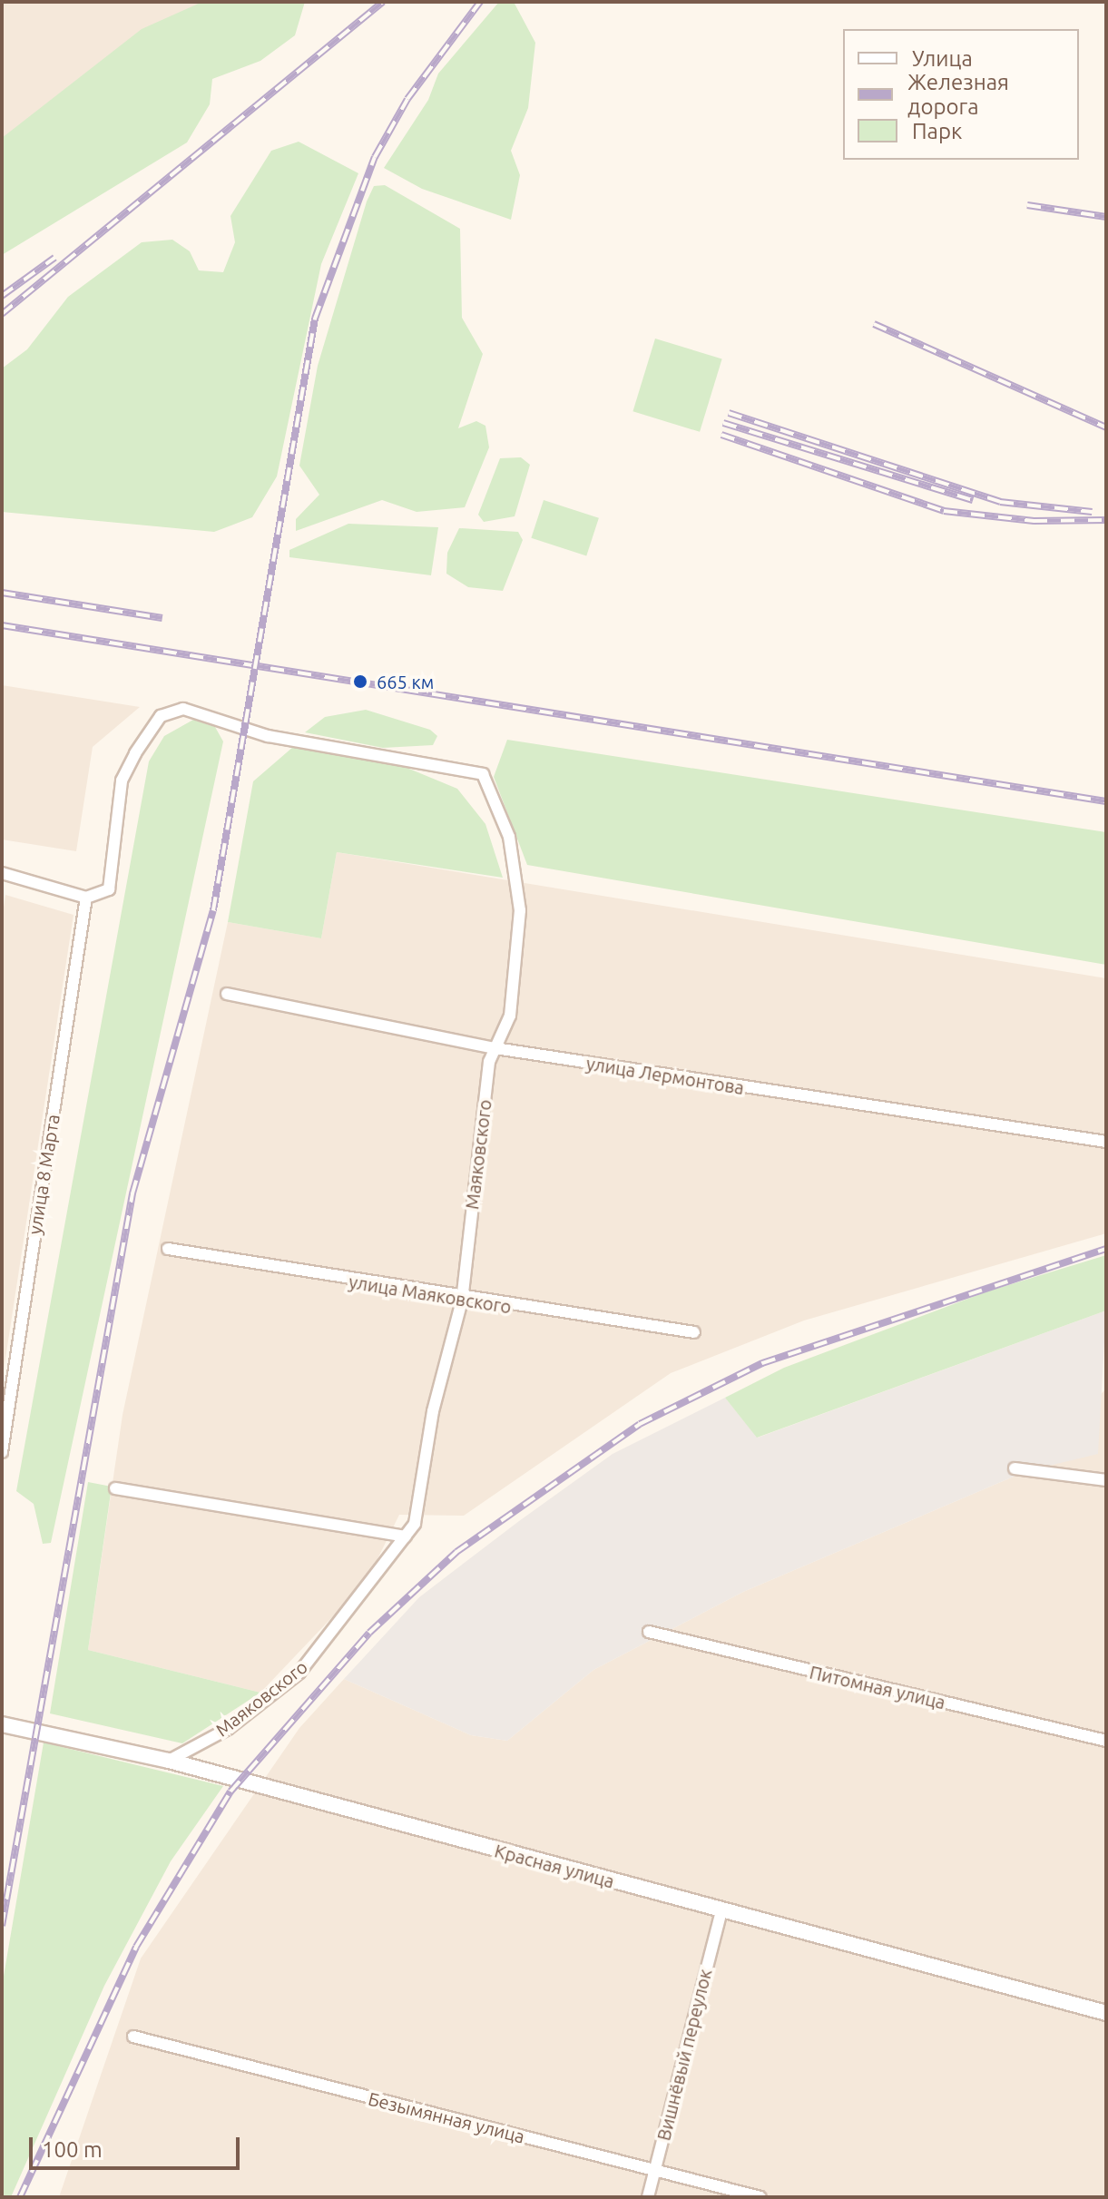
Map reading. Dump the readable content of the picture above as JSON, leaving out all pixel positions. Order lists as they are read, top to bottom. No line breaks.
{"streets":{"street":["улица Лермонтова","Маяковского","улица 8 Марта","улица Маяковского","Питомная улица","Красная улица","Вишнёвый переулок","Безымянная улица"]},"crossings":[["улица Лермонтова","Маяковского"],["Маяковского","улица 8 Марта"],["Маяковского","улица Маяковского"],["Маяковского","Красная улица"],["Красная улица","Вишнёвый переулок"],["Вишнёвый переулок","Безымянная улица"]],"places":["665 км"],"legend":["Улица","Железная дорога","Парк"],"scale_bar":"100 m"}
